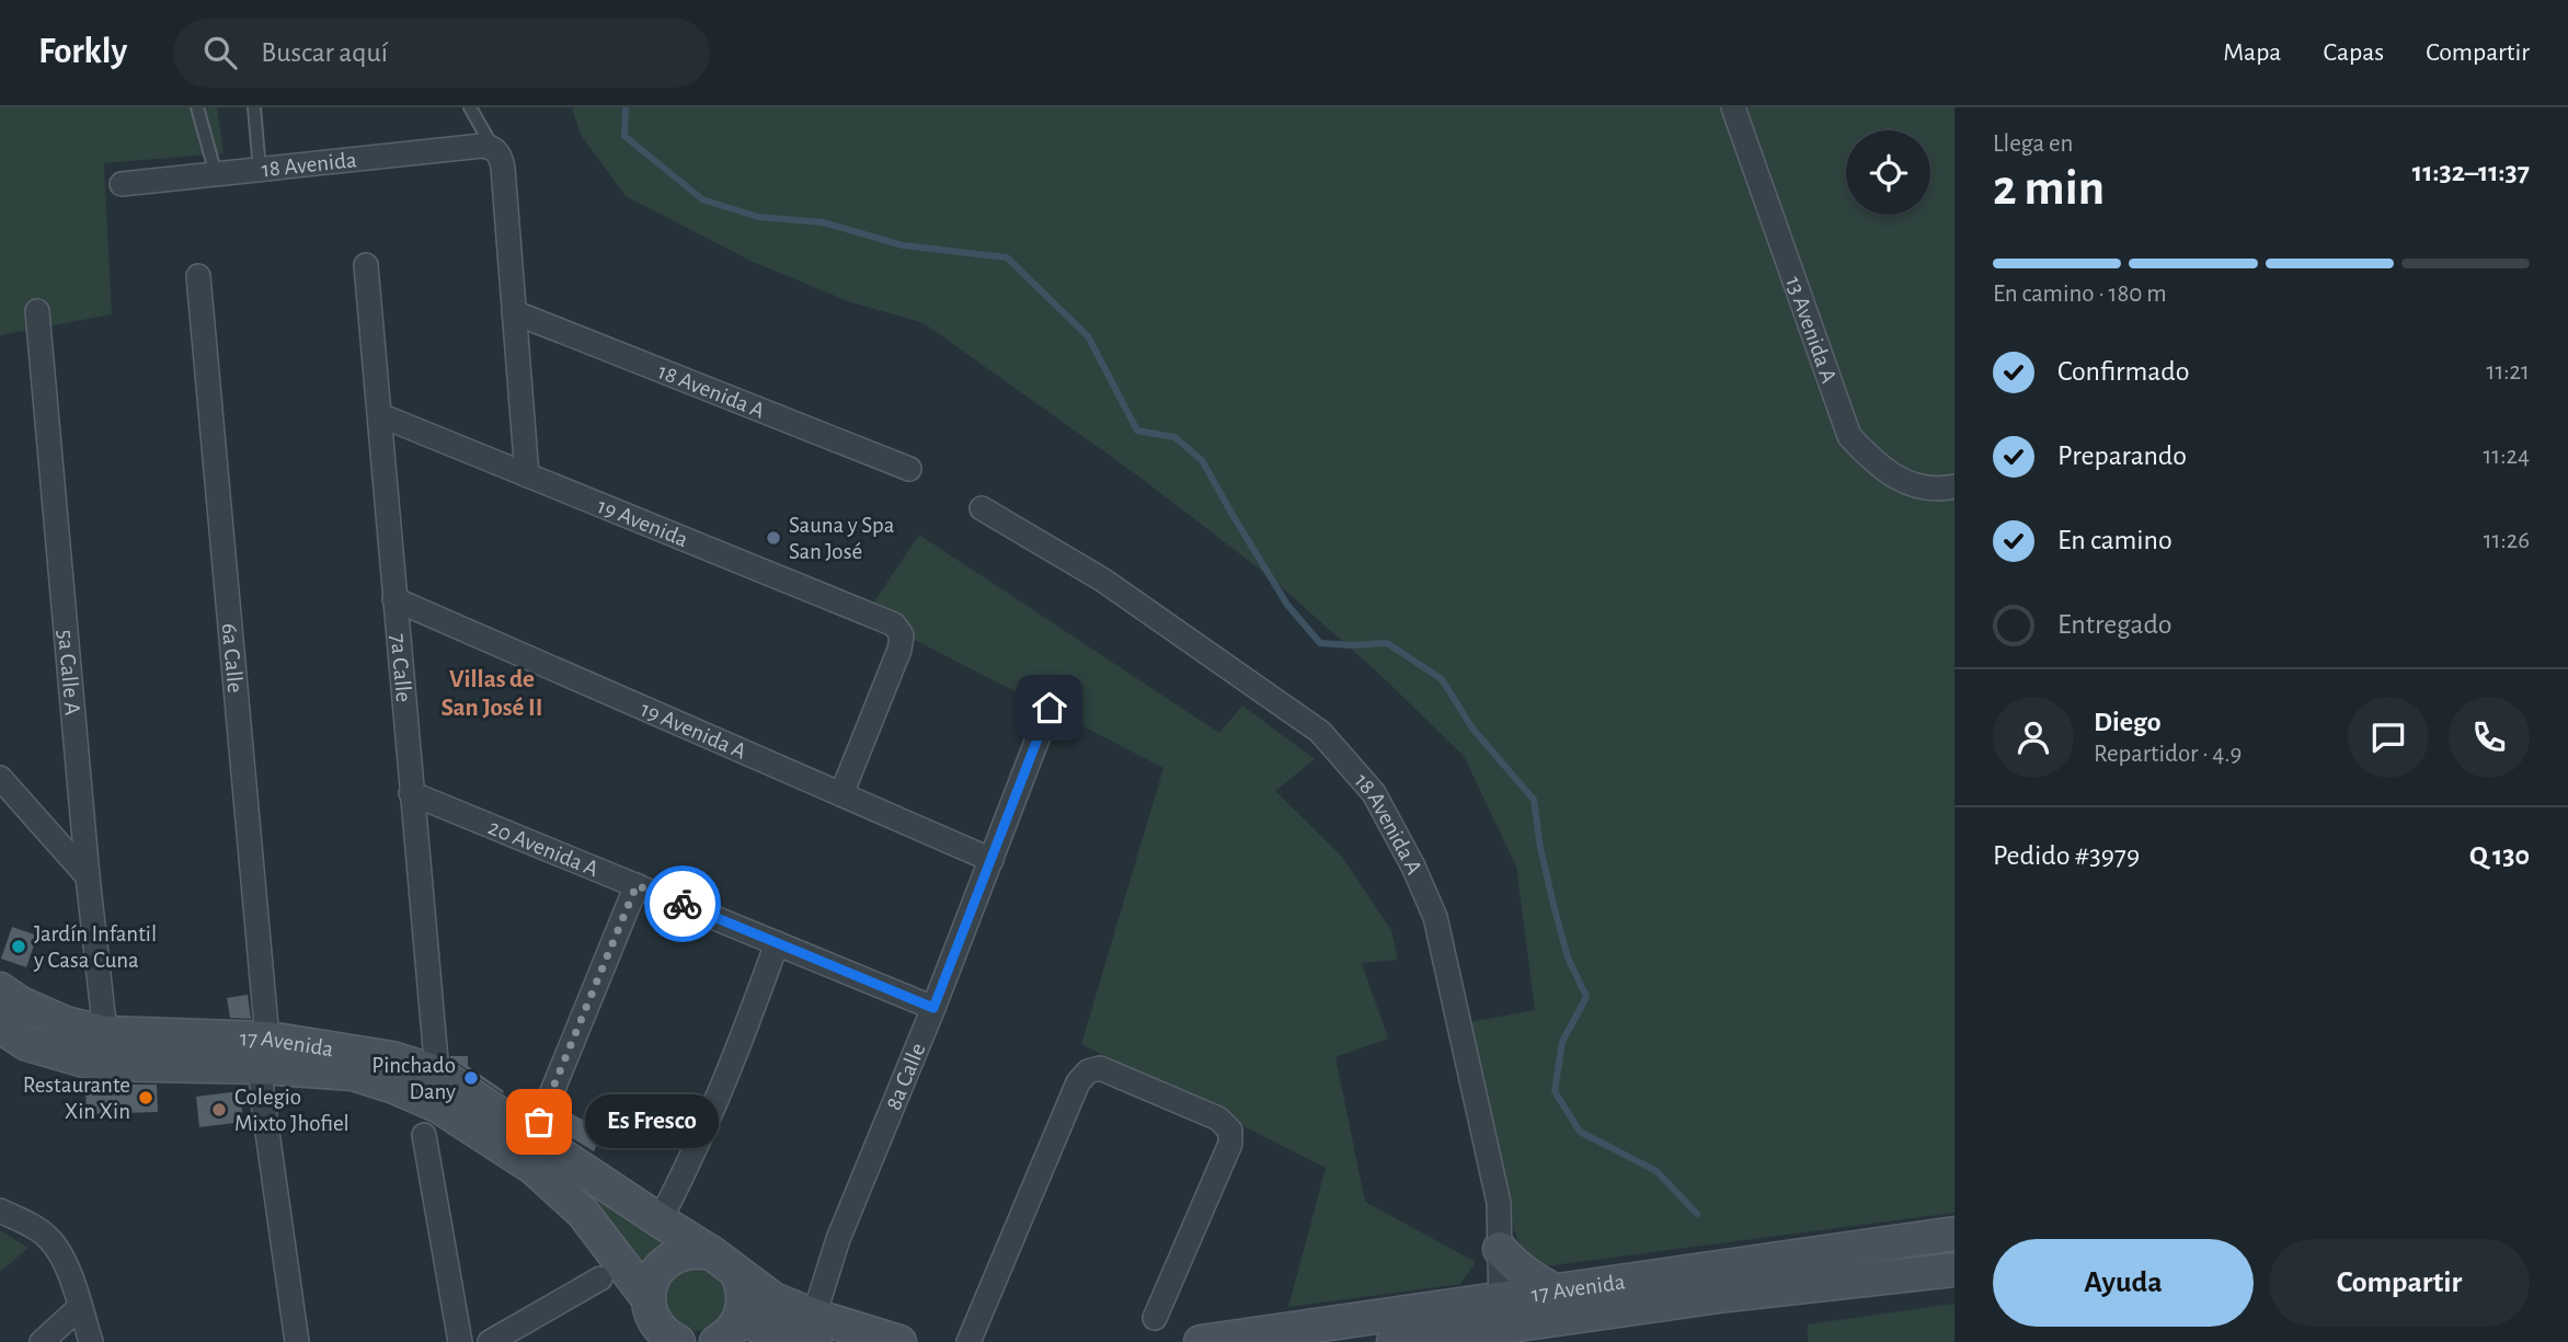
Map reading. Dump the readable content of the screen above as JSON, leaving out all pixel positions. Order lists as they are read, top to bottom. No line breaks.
{"streets":{"main road":["17 Avenida"],"street":["18 Avenida","13 Avenida A","18 Avenida A","19 Avenida","6a Calle","7a Calle","5a Calle A","19 Avenida A","20 Avenida A","8a Calle"]},"crossings":[["18 Avenida A","17 Avenida"],["19 Avenida","7a Calle"],["19 Avenida","19 Avenida A"],["6a Calle","17 Avenida"],["7a Calle","19 Avenida A"],["7a Calle","20 Avenida A"],["7a Calle","17 Avenida"],["5a Calle A","17 Avenida"],["19 Avenida A","8a Calle"],["20 Avenida A","8a Calle"],["17 Avenida","8a Calle"]],"districts":["Villas de San José II"],"places":["Sauna y Spa San José","Jardín Infantil y Casa Cuna","Pinchado Dany","Restaurante Xin Xin","Colegio Mixto Jhofiel","Es Fresco"],"page":{"header":"Forkly","search":"Buscar aquí","nav":["Mapa","Capas","Compartir"],"heading":["2 min","Llega en","11:32–11:37"],"panel":["Diego","Repartidor · 4.9","Pedido #3979","Q 130"],"bar":"En camino · 180 m","list":[["Confirmado","11:21"],["Preparando","11:24"],["En camino","11:26"],"Entregado"],"bubble":"Es Fresco","buttons":["Ayuda","Compartir"]}}
